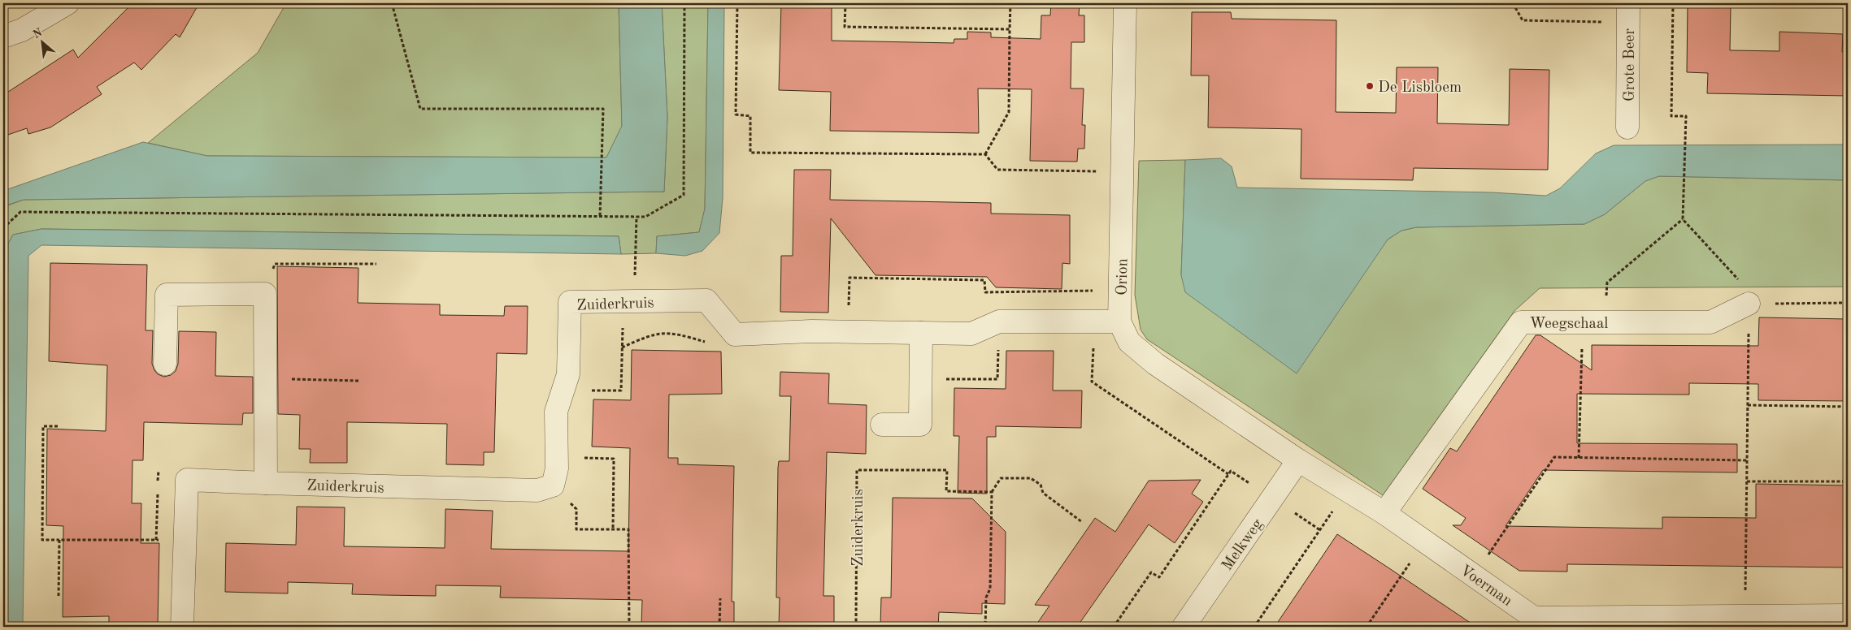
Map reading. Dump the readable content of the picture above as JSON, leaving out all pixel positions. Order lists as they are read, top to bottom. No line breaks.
{"streets":{"street":["Grote Beer","Orion","Zuiderkruis","Weegschaal","Melkweg","Voerman"]},"crossings":[["Orion","Melkweg"],["Orion","Voerman"],["Weegschaal","Voerman"],["Melkweg","Voerman"]],"places":["De Lisbloem"],"north":"top left"}
